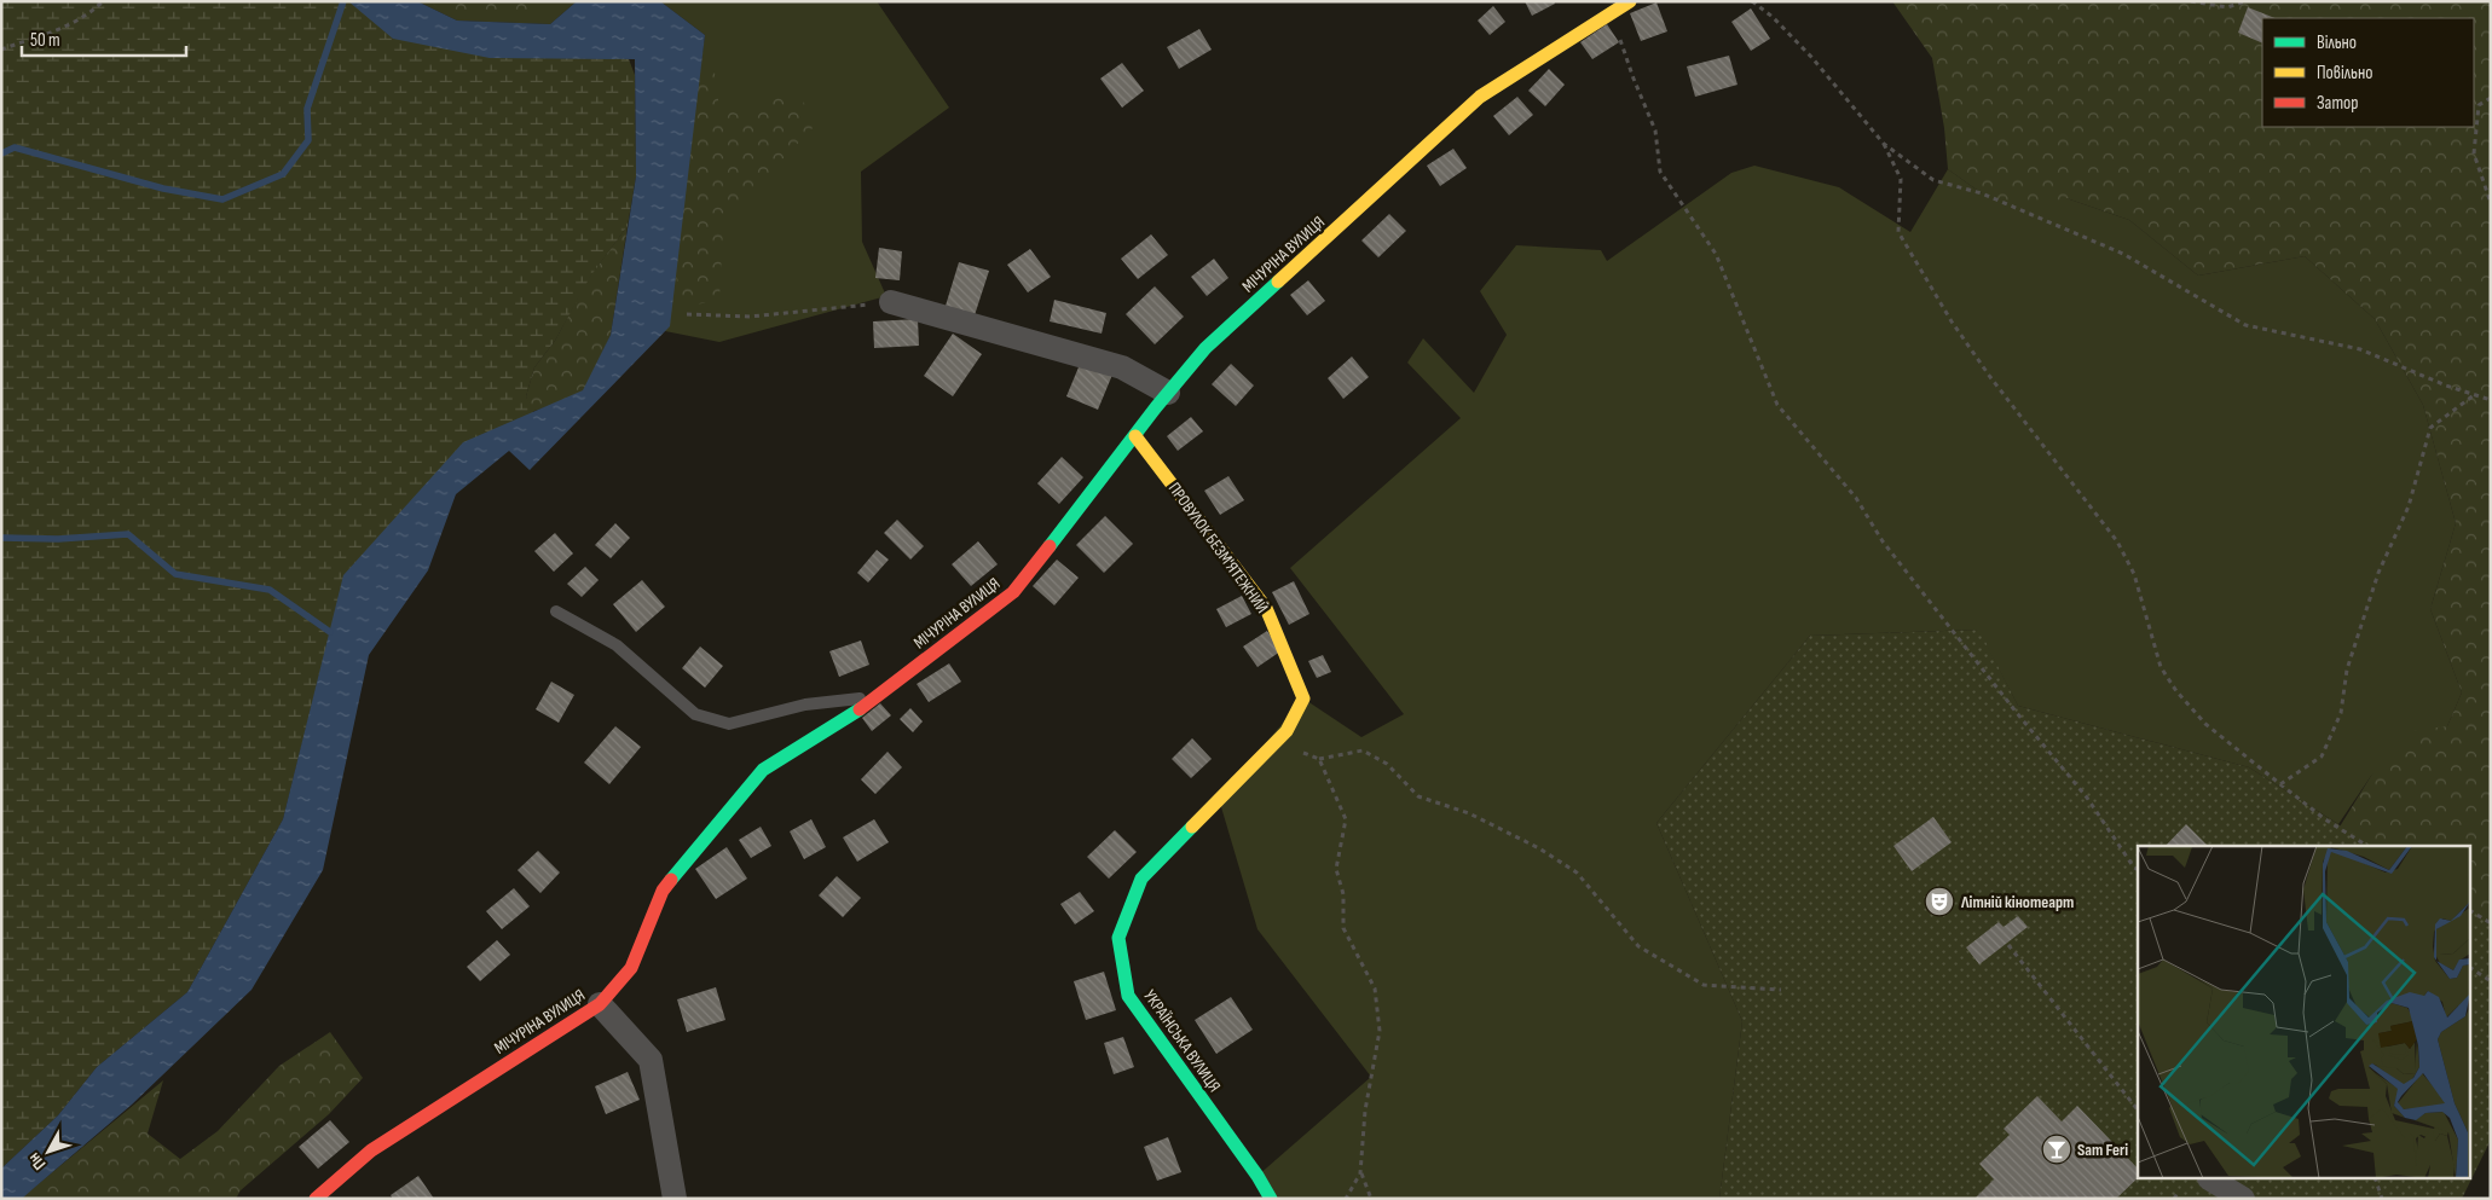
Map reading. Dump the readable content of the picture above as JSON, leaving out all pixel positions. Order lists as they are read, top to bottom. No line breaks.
{"streets":{"street":["МІЧУРІНА ВУЛИЦЯ","ПРОВУЛОК БЕЗМ'ЯТЕЖНИЙ","УКРАЇНСЬКА ВУЛИЦЯ"]},"crossings":[["МІЧУРІНА ВУЛИЦЯ","ПРОВУЛОК БЕЗМ'ЯТЕЖНИЙ"],["ПРОВУЛОК БЕЗМ'ЯТЕЖНИЙ","УКРАЇНСЬКА ВУЛИЦЯ"]],"places":{"theatre":["Літній кінотеарт"],"bar":["Sam Feri"]},"legend":["Вільно","Повільно","Затор"],"scale_bar":"50 m","north":"bottom left"}
